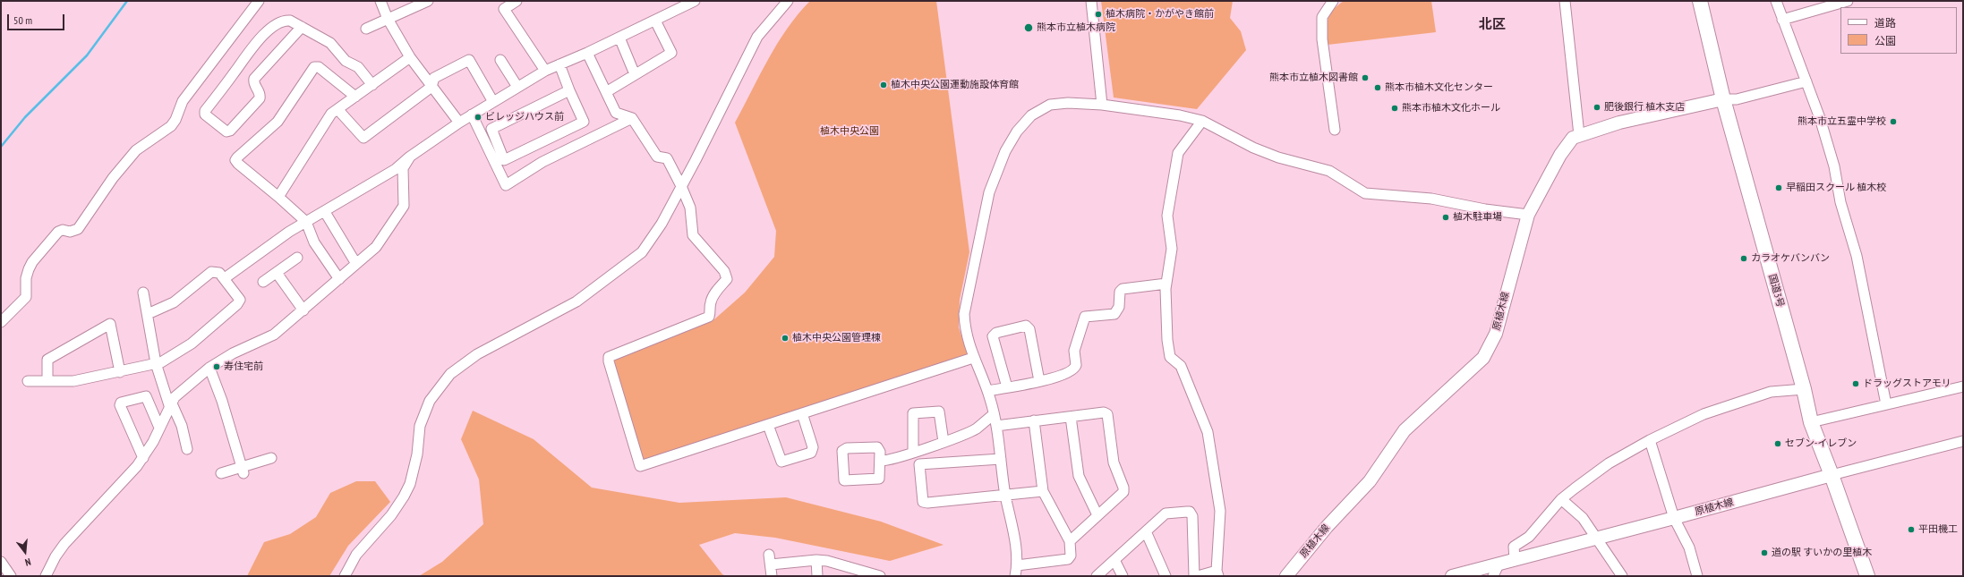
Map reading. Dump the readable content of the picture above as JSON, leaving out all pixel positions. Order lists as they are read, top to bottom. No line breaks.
{"streets":{"highway":["国道3号"],"main road":["原植木線"]},"crossings":[["国道3号","原植木線"]],"districts":["北区"],"parks":["植木中央公園"],"places":["植木病院・かがやき館前","熊本市立植木病院","熊本市立植木図書館","植木中央公園運動施設体育館","熊本市植木文化センター","肥後銀行 植木支店","熊本市植木文化ホール","ビレッジハウス前","熊本市立五霊中学校","早稲田スクール 植木校","植木駐車場","カラオケバンバン","植木中央公園管理棟","寿住宅前","ドラッグストアモリ","セブン-イレブン","平田機工","道の駅 すいかの里植木"],"legend":["道路","公園"],"scale_bar":"50 m","north":"bottom"}
